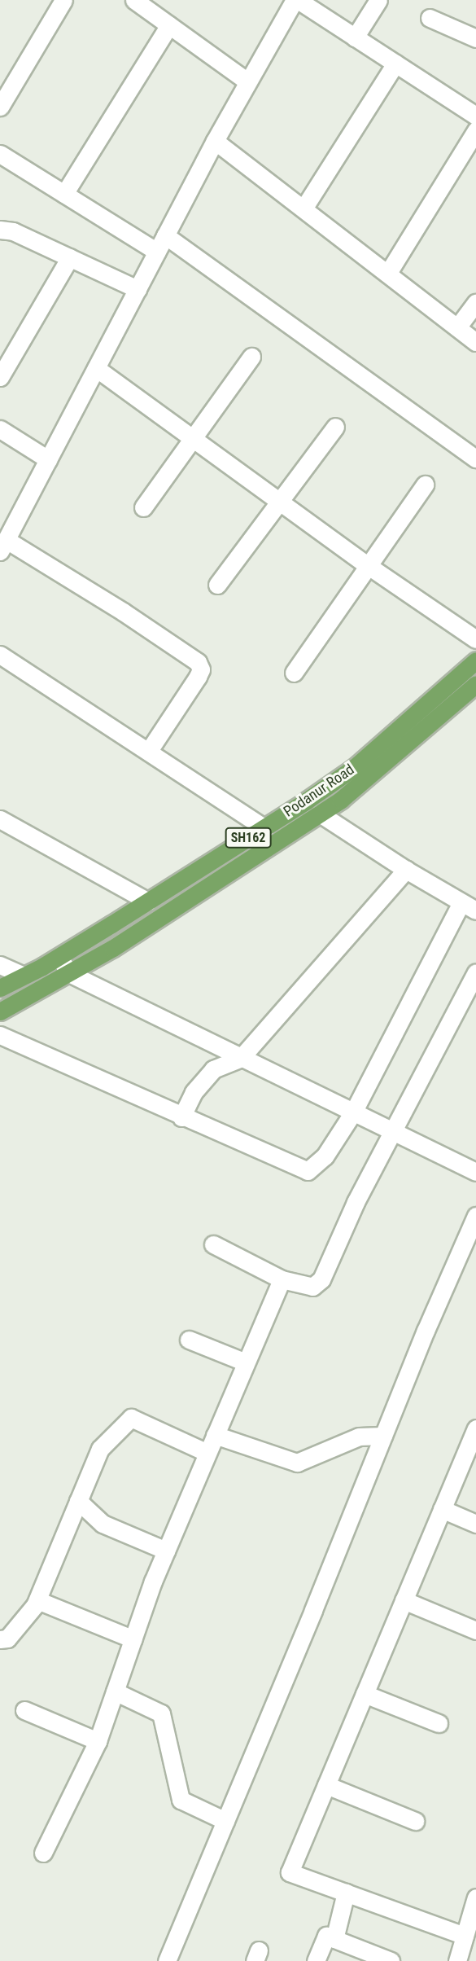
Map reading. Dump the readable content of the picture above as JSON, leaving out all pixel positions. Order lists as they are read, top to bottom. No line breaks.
{"streets":{"main road":["Podanur Road","SH162"]}}
